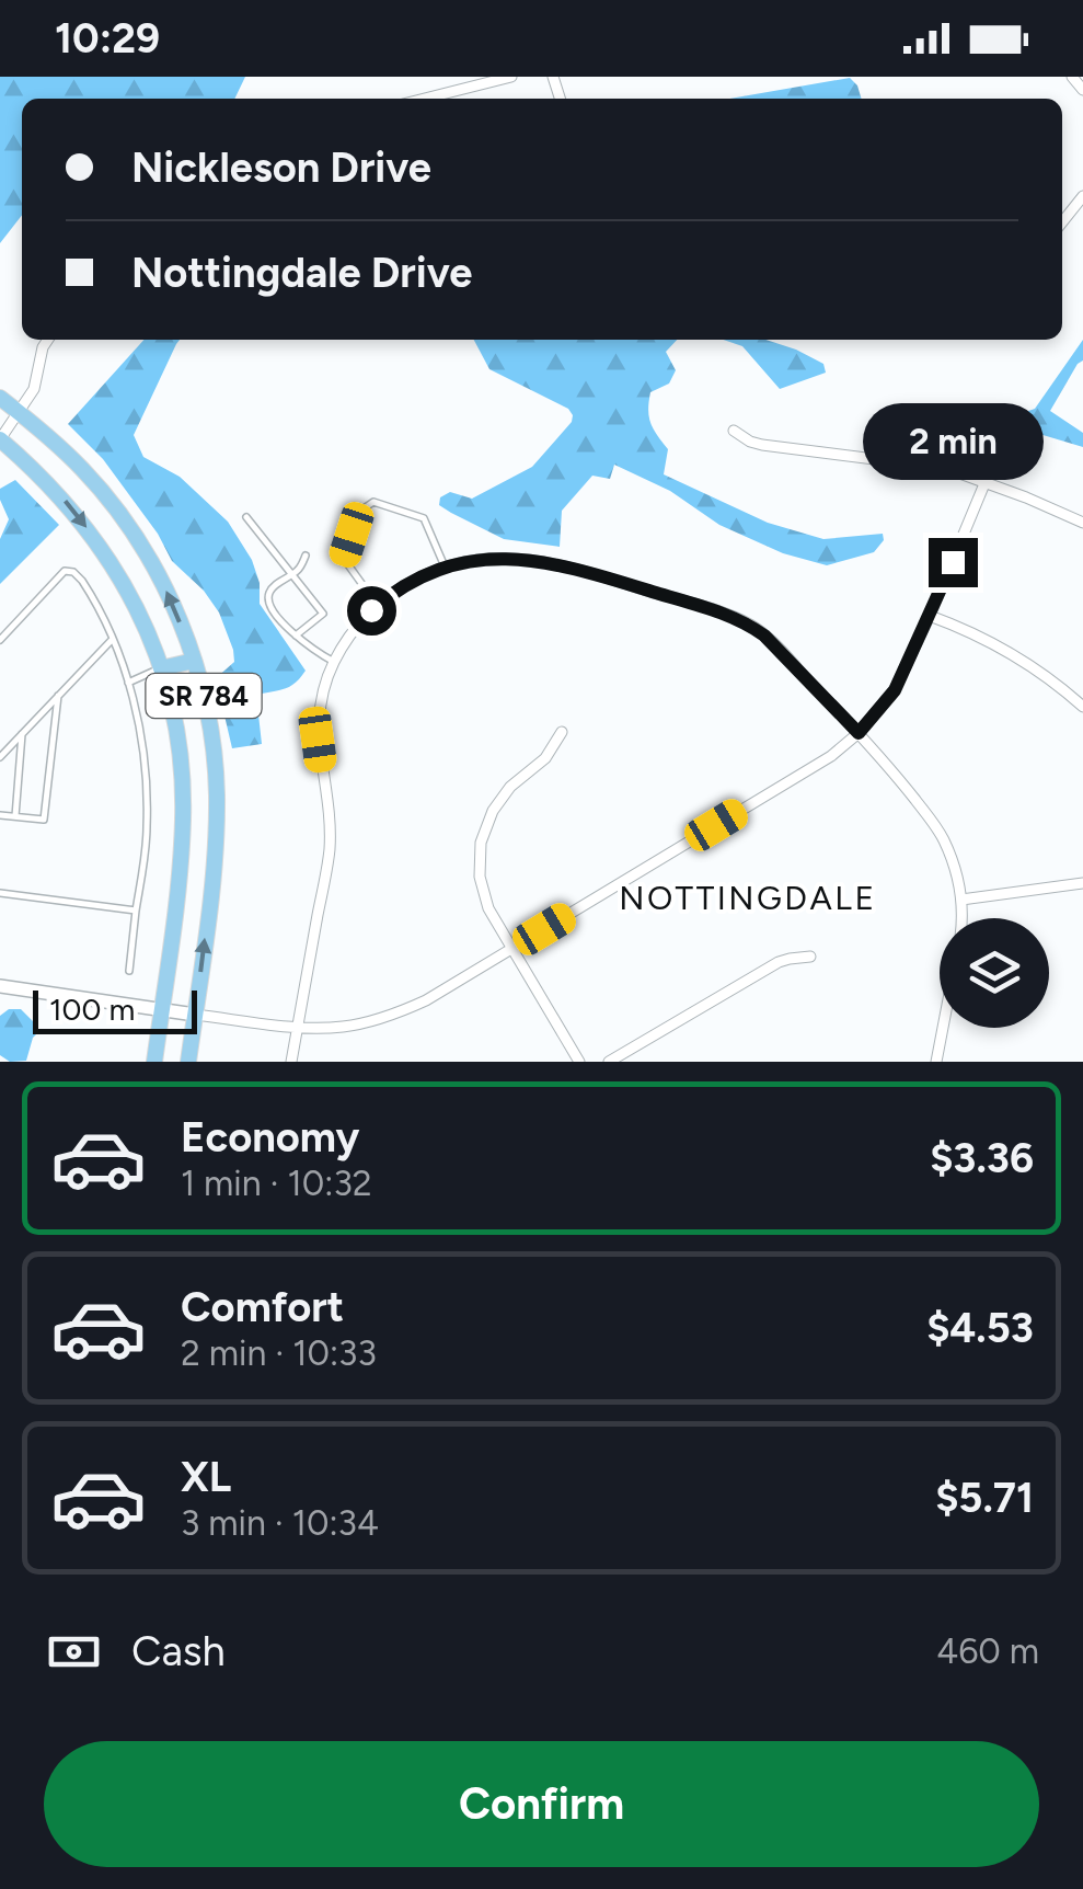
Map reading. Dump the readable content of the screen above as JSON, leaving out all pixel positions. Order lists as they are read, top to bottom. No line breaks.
{"streets":{"main road":["SR 784"]},"districts":["NOTTINGDALE"],"scale_bar":"100 m","page":{"status":"10:29","banner":["Nickleson Drive","Nottingdale Drive"],"bubble":"2 min","scale":"100 m","list":[{"name":"Economy","note":"1 min · 10:32","value":"$3.36"},{"name":"Comfort","note":"2 min · 10:33","value":"$4.53"},{"name":"XL","note":"3 min · 10:34","value":"$5.71"}],"pay":["Cash","460 m"],"buttons":"Confirm"}}
